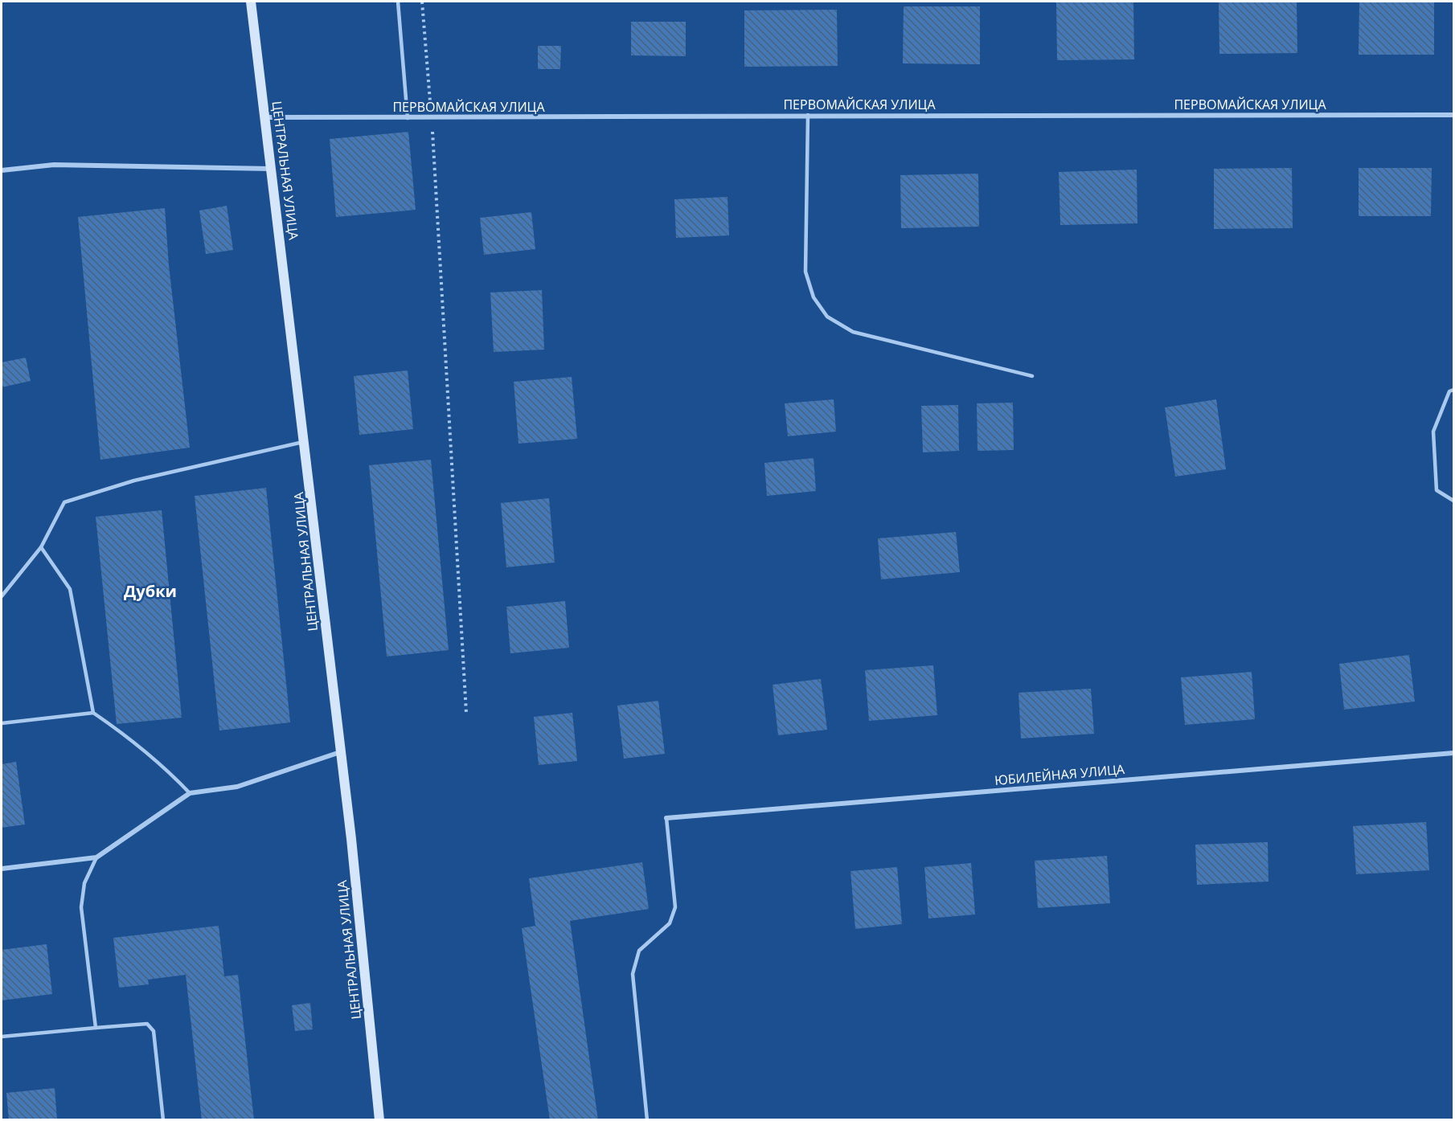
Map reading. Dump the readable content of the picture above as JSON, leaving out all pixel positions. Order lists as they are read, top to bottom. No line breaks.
{"streets":{"main road":["ЦЕНТРАЛЬНАЯ УЛИЦА"],"street":["ПЕРВОМАЙСКАЯ УЛИЦА","ЮБИЛЕЙНАЯ УЛИЦА"]},"crossings":[["ПЕРВОМАЙСКАЯ УЛИЦА","ЦЕНТРАЛЬНАЯ УЛИЦА"]],"districts":["Дубки"]}
